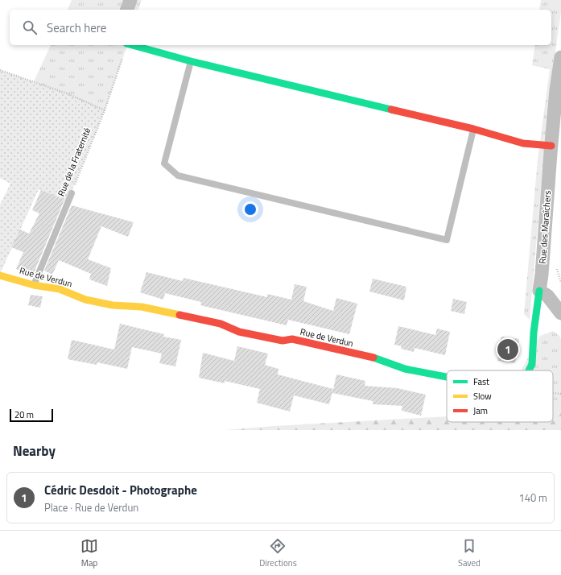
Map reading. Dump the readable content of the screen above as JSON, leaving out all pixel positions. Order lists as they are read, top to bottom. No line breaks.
{"streets":{"street":["Rue des Maraîchers","Rue de Verdun"],"lane":["Rue de la Fraternité"]},"crossings":[["Rue de la Fraternité","Rue de Verdun"]],"legend":["Fast","Slow","Jam"],"scale_bar":"20 m","page":{"search":"Search here","pins":"1","scale":"20 m","heading":"Nearby","list":[{"mark":"1","name":"Cédric Desdoit - Photographe","note":"Place · Rue de Verdun","value":"140 m"}],"nav":["Map","Directions","Saved"]}}
